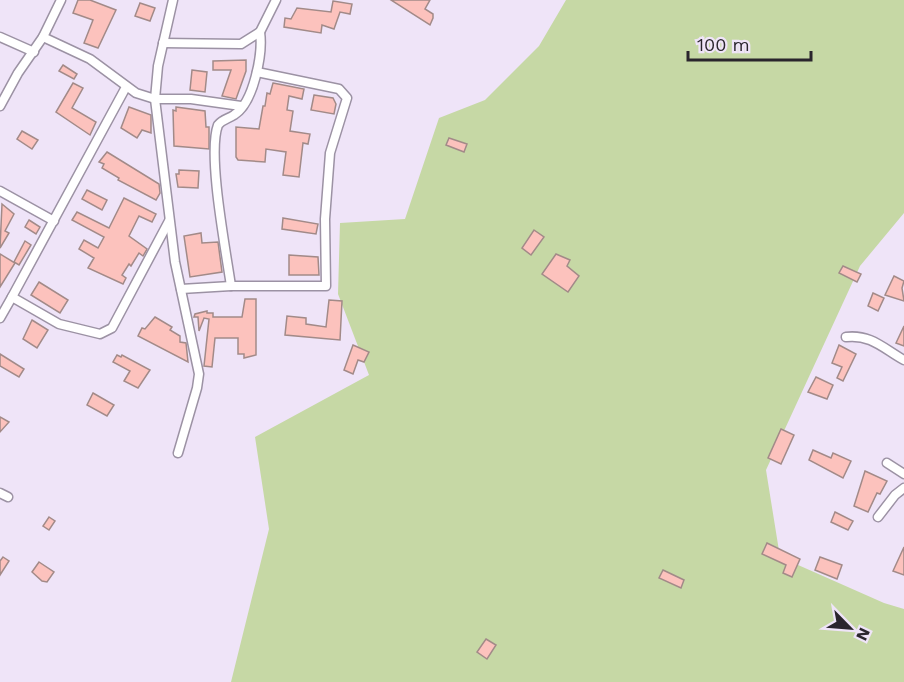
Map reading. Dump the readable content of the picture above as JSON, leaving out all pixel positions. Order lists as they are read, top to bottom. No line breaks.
{"scale_bar":"100 m","north":"bottom right"}
